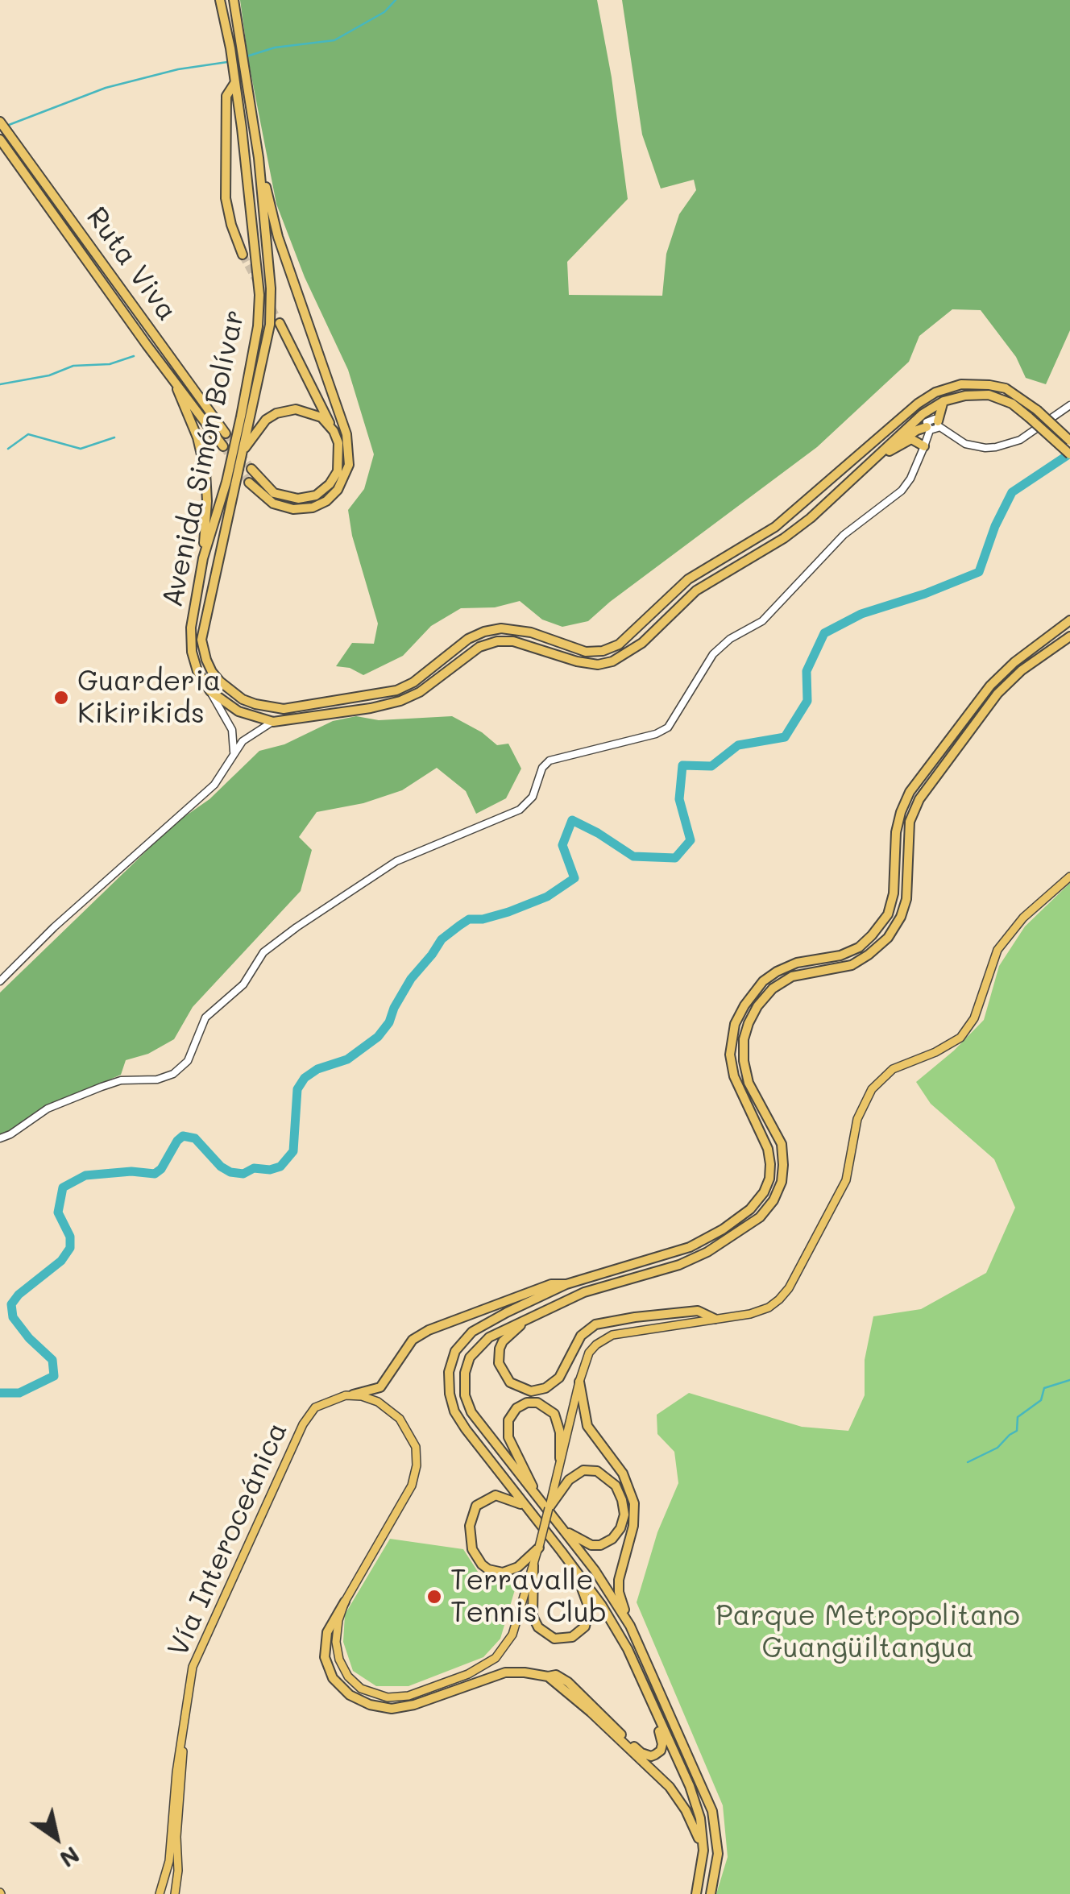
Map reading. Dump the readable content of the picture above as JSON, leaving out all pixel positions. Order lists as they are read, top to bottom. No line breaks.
{"streets":{"highway":["Ruta Viva","Avenida Simón Bolívar"],"main road":["Vía Interoceánica"]},"parks":["Parque Metropolitano Guangüiltangua"],"places":["Guarderia Kikirikids","Terravalle Tennis Club"],"north":"bottom right"}
